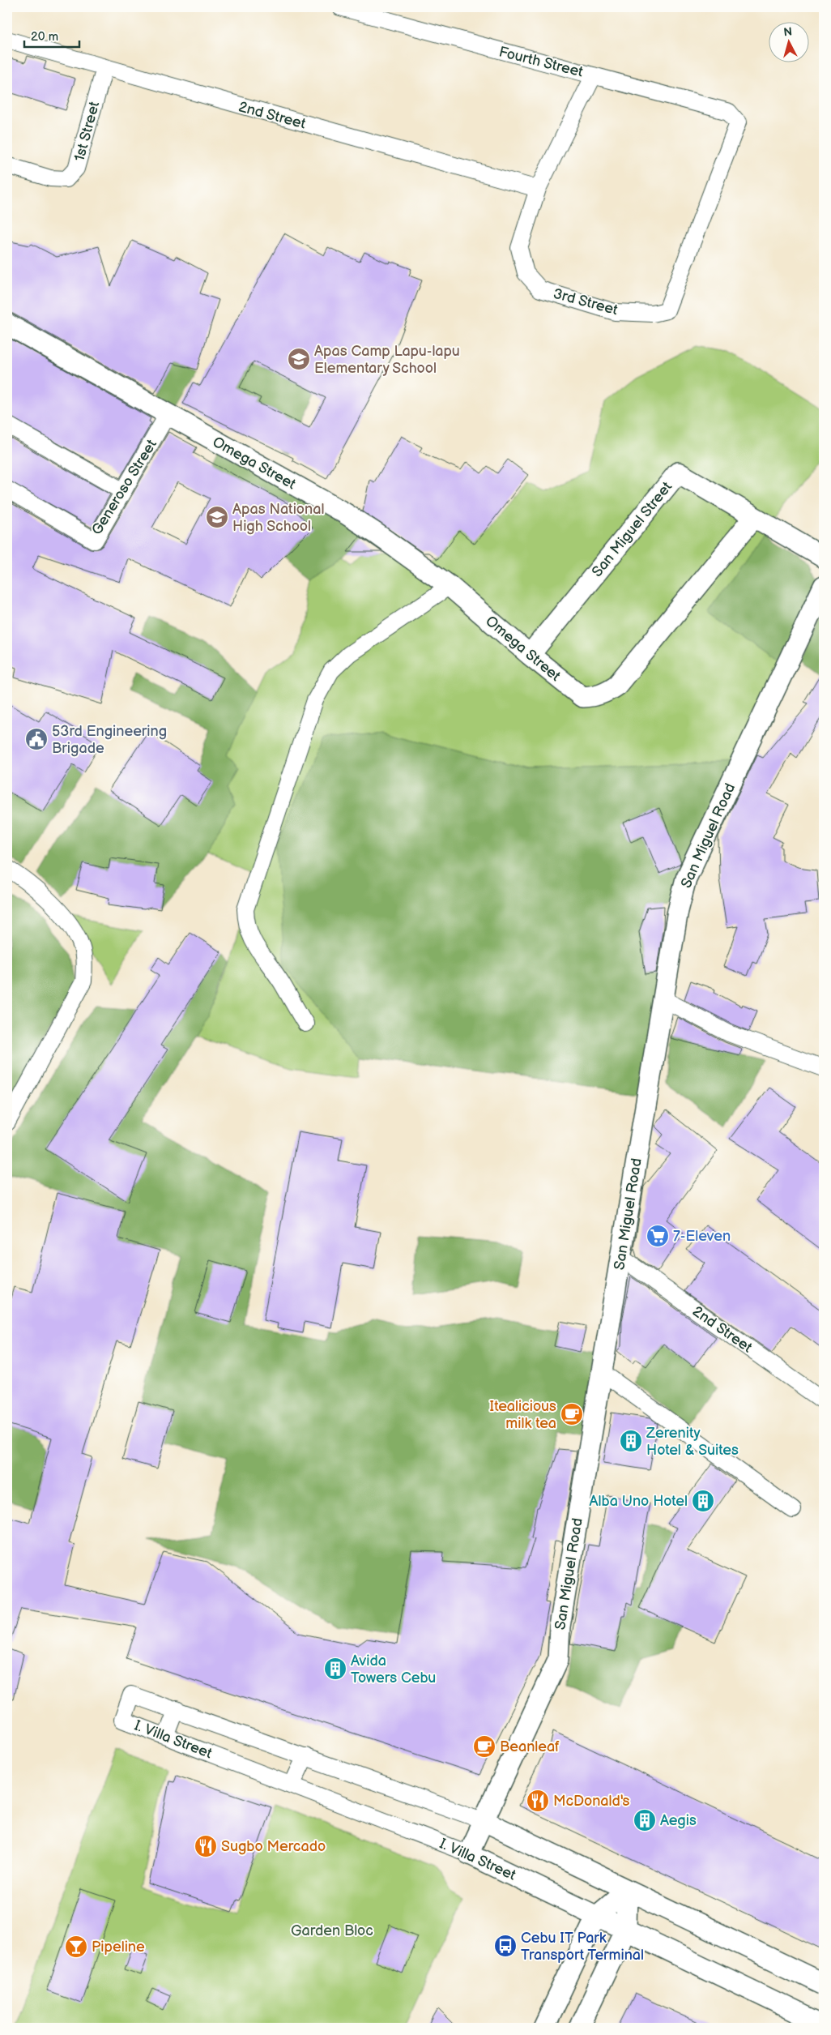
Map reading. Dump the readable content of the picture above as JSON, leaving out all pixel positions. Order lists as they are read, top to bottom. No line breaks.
{"streets":{"street":["Fourth Street","2nd Street","1st Street","3rd Street","Omega Street","Generoso Street","San Miguel Street","San Miguel Road","I. Villa Street"]},"crossings":[["Fourth Street","3rd Street"],["2nd Street","1st Street"],["2nd Street","3rd Street"],["2nd Street","San Miguel Road"],["Omega Street","Generoso Street"],["Omega Street","San Miguel Street"],["San Miguel Road","I. Villa Street"]],"parks":["Garden Bloc"],"places":{"school or university":["Apas Camp Lapu-lapu Elementary School","Apas National High School"],"public building":["53rd Engineering Brigade"],"supermarket":["7-Eleven"],"cafe":["Itealicious milk tea","Beanleaf"],"building":["Zerenity Hotel & Suites","Alba Uno Hotel","Avida Towers Cebu","Aegis"],"restaurant":["McDonald's","Sugbo Mercado"],"bus stop":["Cebu IT Park Transport Terminal"],"bar":["Pipeline"]},"scale_bar":"20 m","north":"top"}
